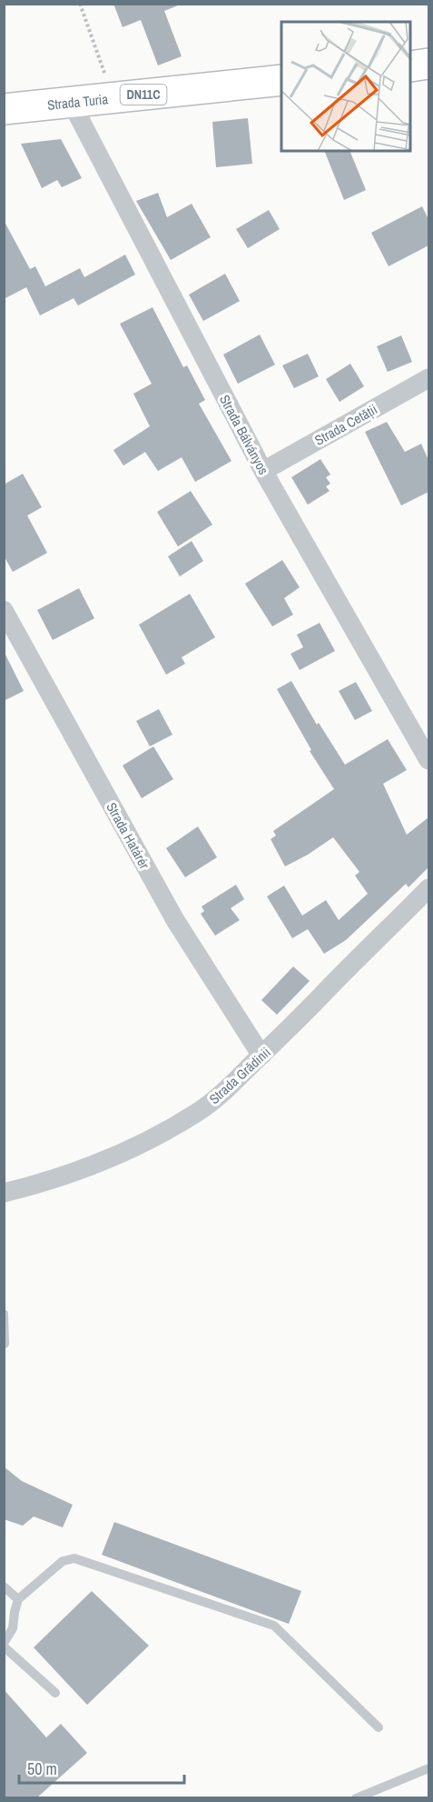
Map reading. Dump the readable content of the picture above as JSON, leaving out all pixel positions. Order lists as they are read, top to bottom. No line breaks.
{"streets":{"main road":["DN11C","Strada Turia"],"street":["Strada Cetății","Strada Bálványos","Strada Határér","Strada Grădinii"]},"crossings":[["Strada Turia","Strada Bálványos"],["Strada Cetății","Strada Bálványos"],["Strada Határér","Strada Grădinii"]],"scale_bar":"50 m"}
